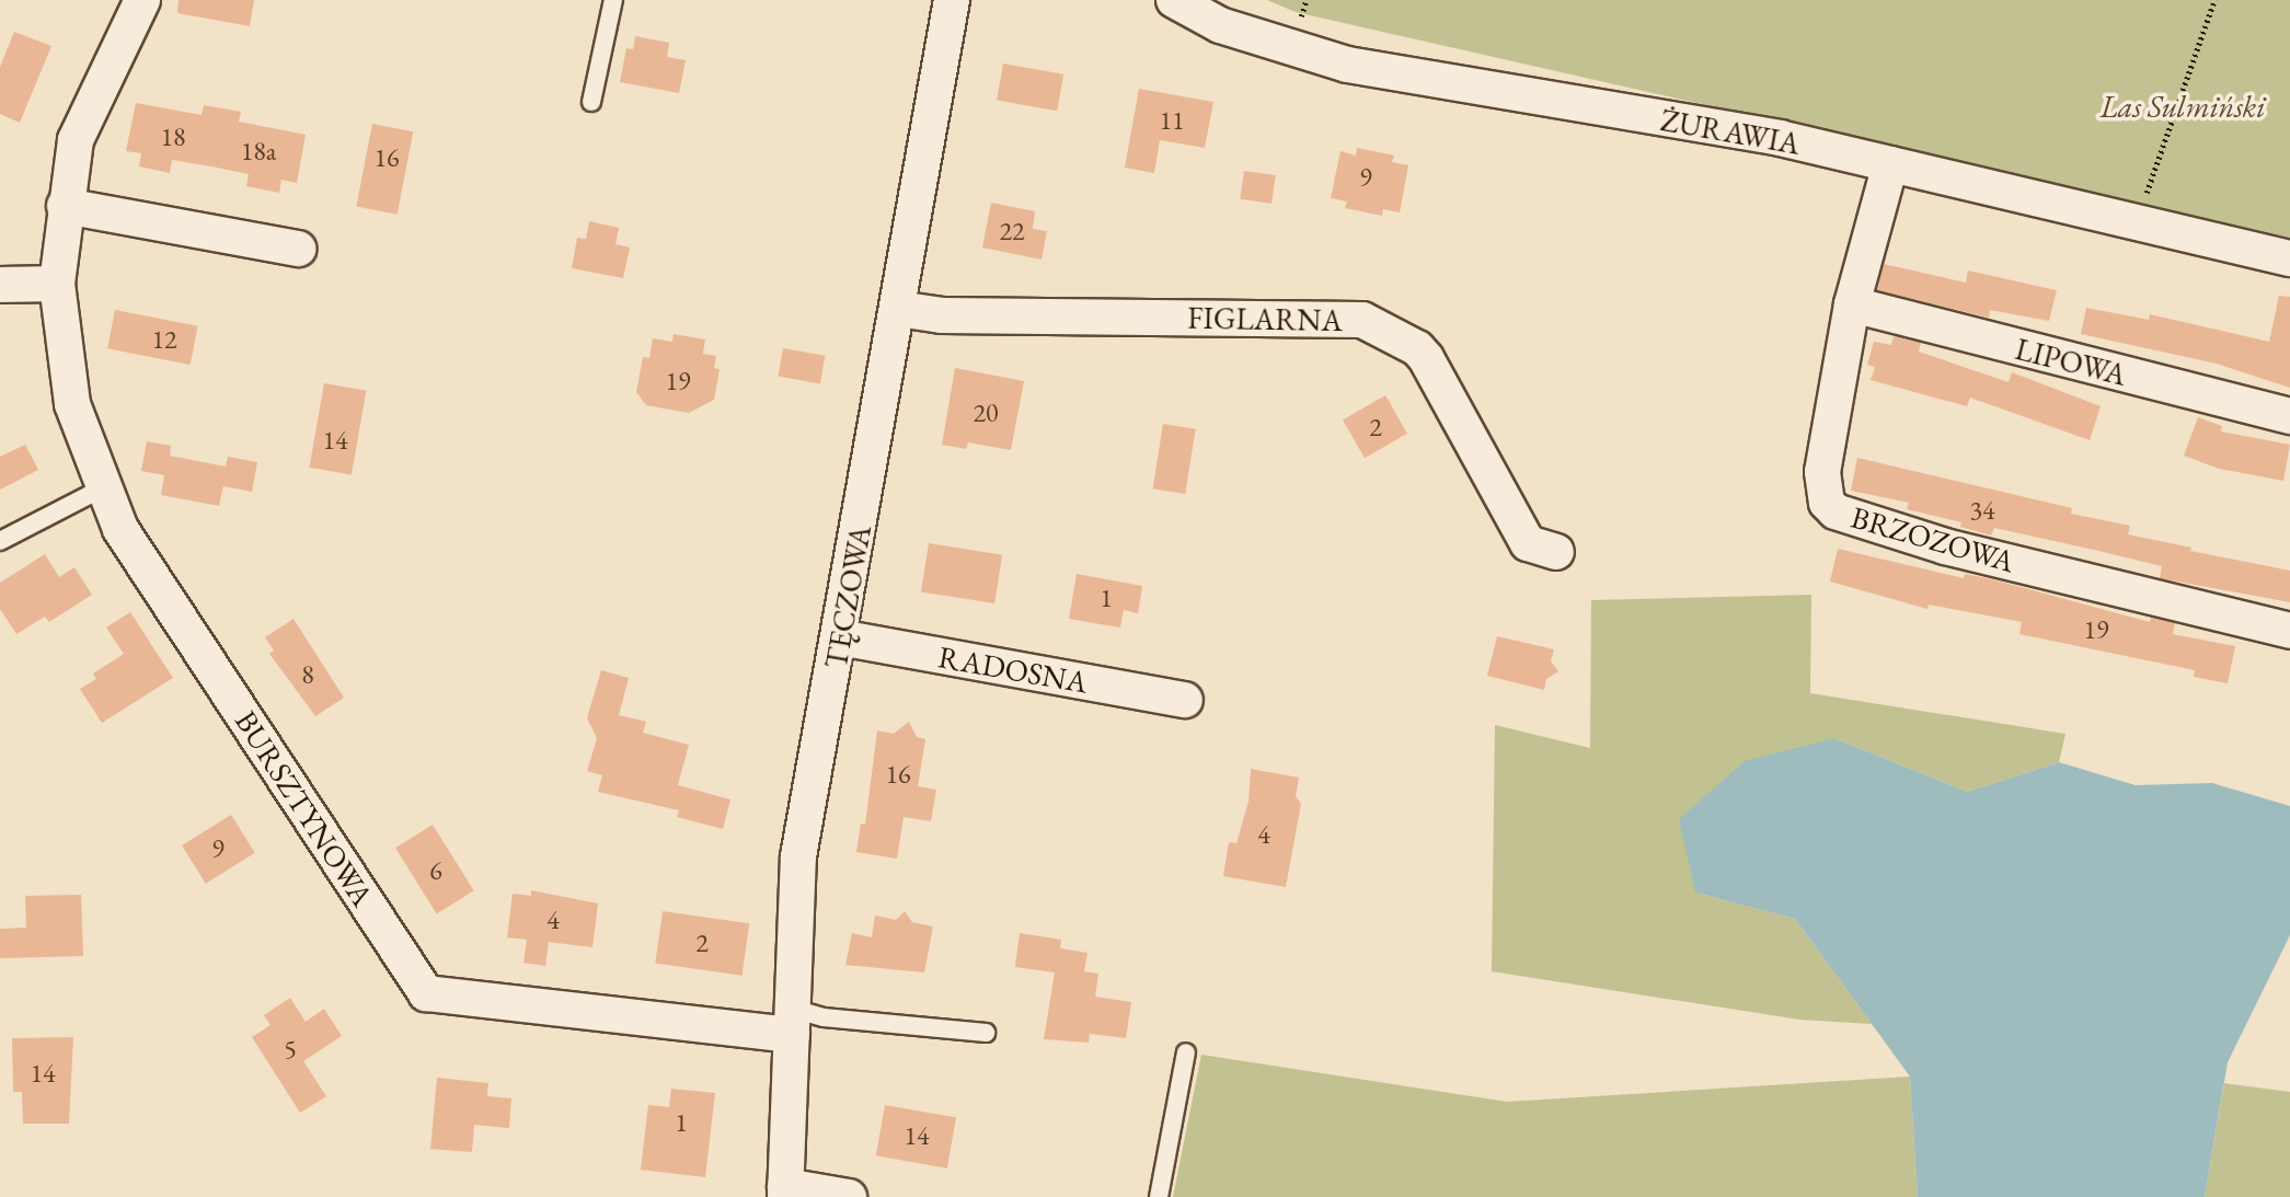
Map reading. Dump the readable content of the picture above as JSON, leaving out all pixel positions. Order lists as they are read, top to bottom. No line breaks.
{"streets":{"street":["ŻURAWIA","FIGLARNA","LIPOWA","BRZOZOWA","TĘCZOWA","RADOSNA","BURSZTYNOWA"]},"crossings":[["ŻURAWIA","BRZOZOWA"],["FIGLARNA","TĘCZOWA"],["LIPOWA","BRZOZOWA"],["TĘCZOWA","RADOSNA"],["TĘCZOWA","BURSZTYNOWA"]],"parks":["Las Sulmiński"],"house_numbers":["11","18","18a","16","9","22","12","19","20","2","14","34","1","19","8","16","4","9","6","4","2","5","14","1","14"]}
